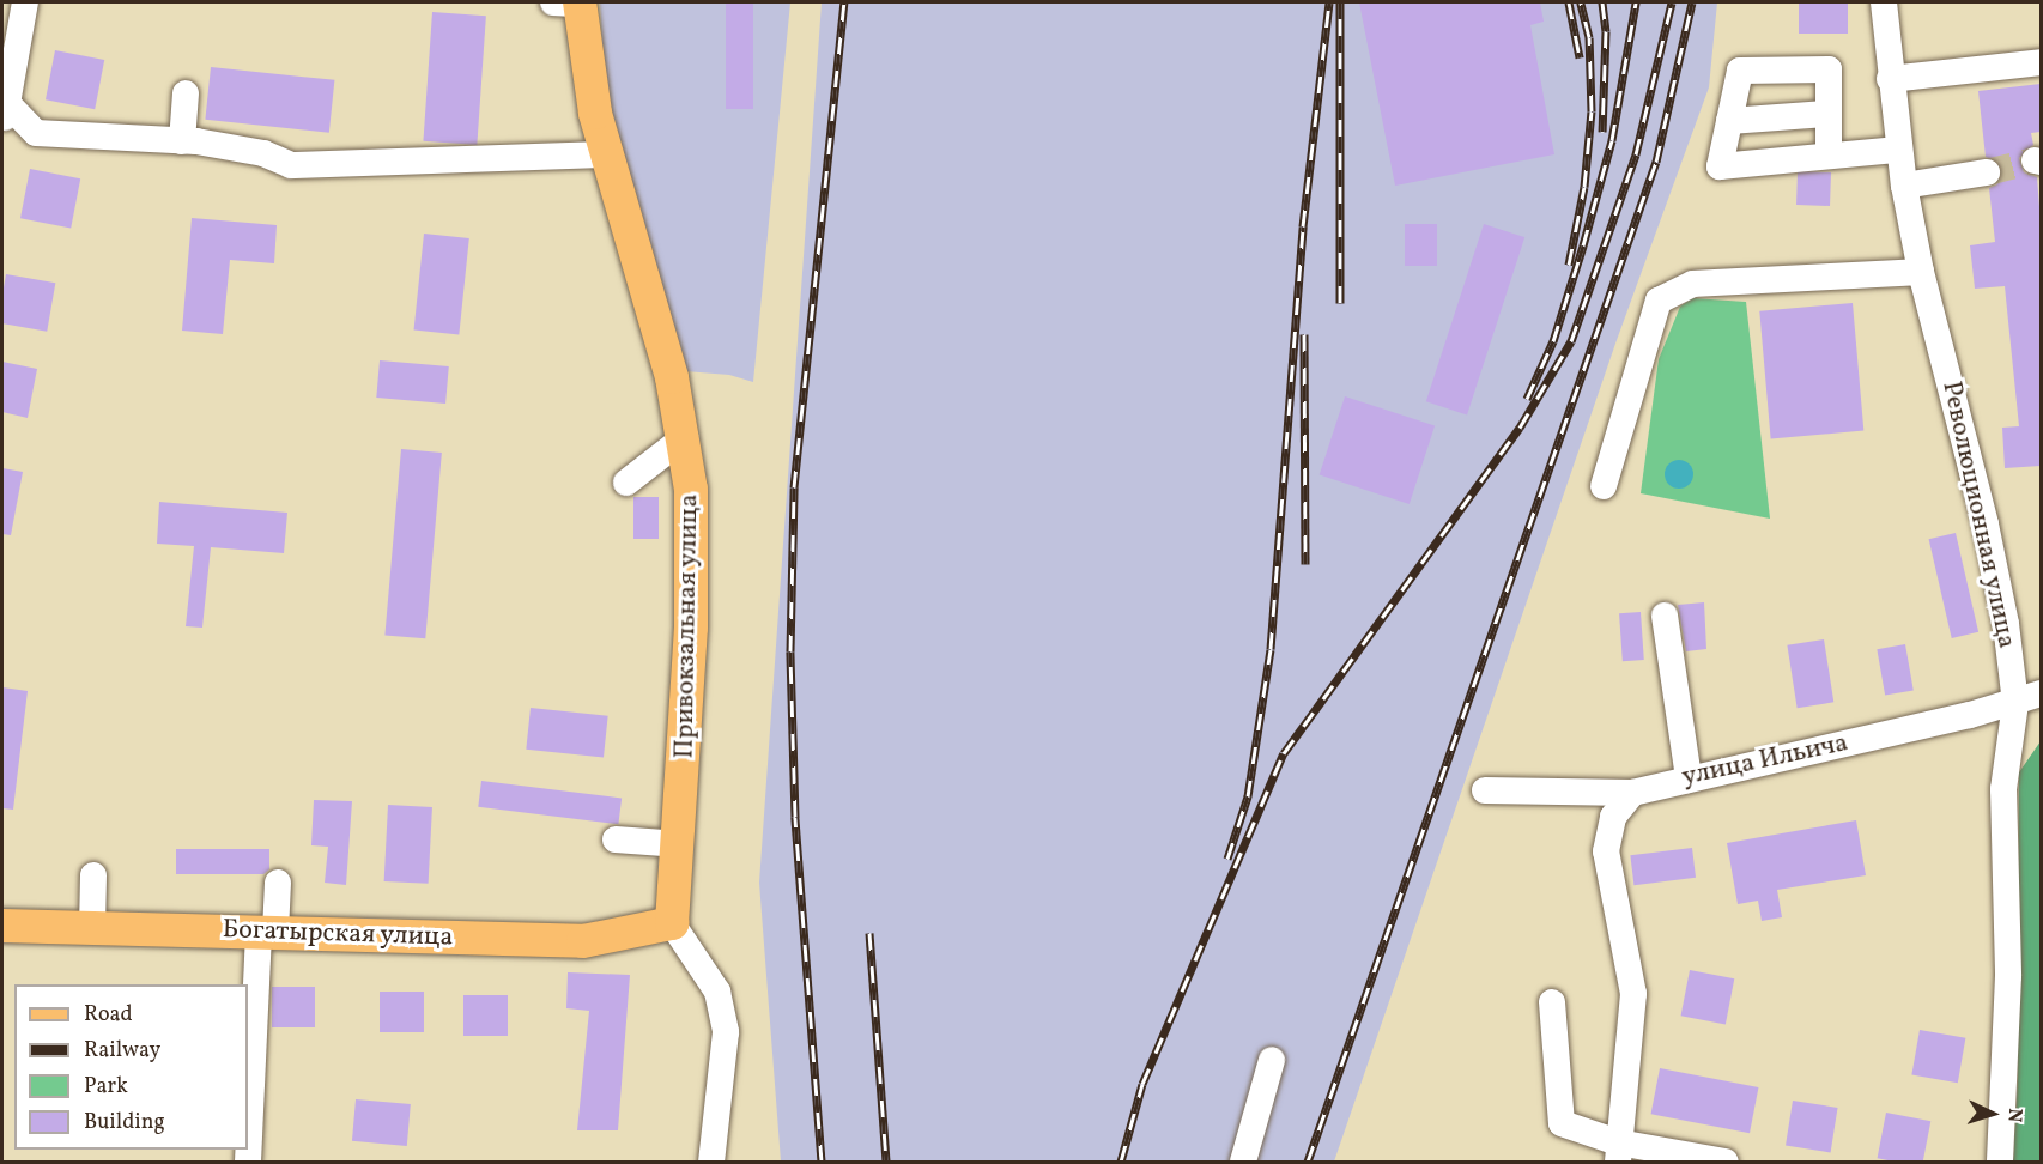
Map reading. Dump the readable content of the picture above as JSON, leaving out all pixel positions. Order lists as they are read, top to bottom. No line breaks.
{"streets":{"main road":["Привокзальная улица","Богатырская улица"],"street":["Революционная улица","улица Ильича"]},"crossings":[["Революционная улица","улица Ильича"],["Привокзальная улица","Богатырская улица"]],"legend":["Road","Railway","Park","Building"],"north":"right"}
